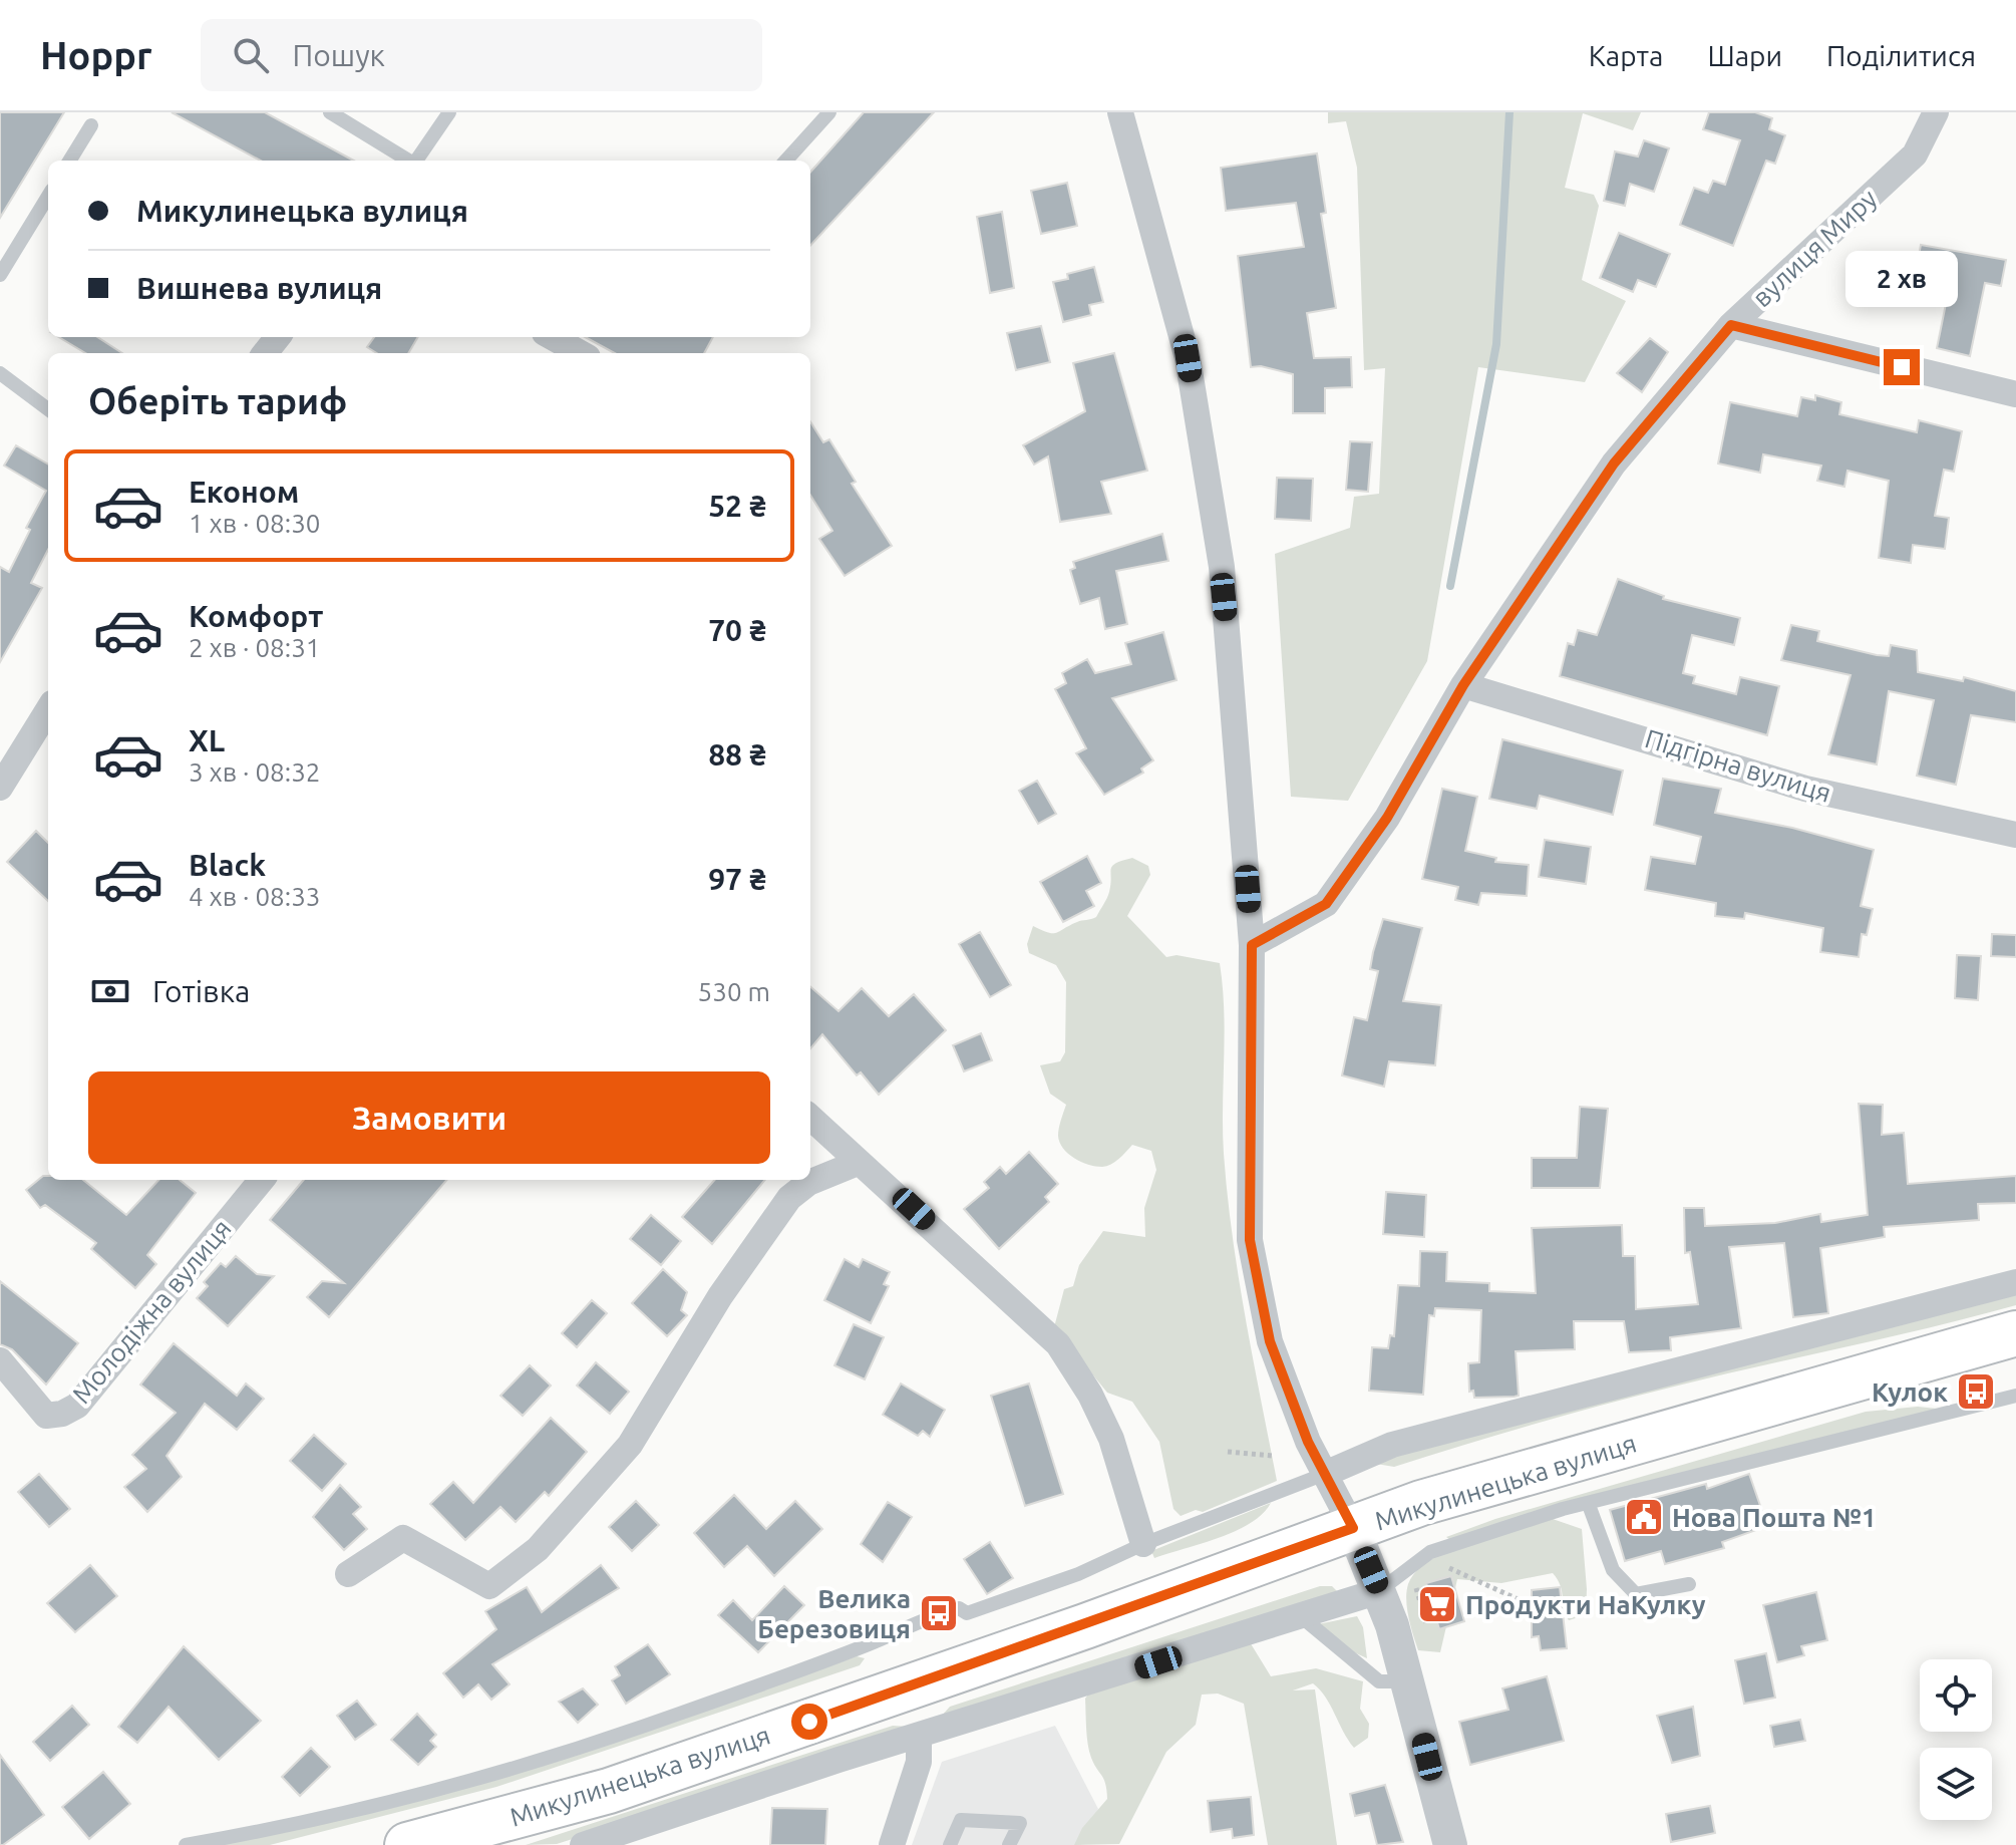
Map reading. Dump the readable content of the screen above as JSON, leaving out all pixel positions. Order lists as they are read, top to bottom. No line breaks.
{"streets":{"highway":["Микулинецька вулиця"],"street":["вулиця Миру","Підгірна вулиця","Молодіжна вулиця"]},"crossings":[["вулиця Миру","Підгірна вулиця"]],"places":{"bus stop":["Кулок","Велика Березовиця"],"public building":["Нова Пошта №1"],"supermarket":["Продукти НаКулку"]},"page":{"header":"Hoppr","search":"Пошук","nav":["Карта","Шари","Поділитися"],"banner":["Микулинецька вулиця","Вишнева вулиця"],"bubble":"2 хв","heading":"Оберіть тариф","list":[{"name":"Економ","note":"1 хв · 08:30","value":"52 ₴"},{"name":"Комфорт","note":"2 хв · 08:31","value":"70 ₴"},{"name":"XL","note":"3 хв · 08:32","value":"88 ₴"},{"name":"Black","note":"4 хв · 08:33","value":"97 ₴"}],"pay":["Готівка","530 m"],"buttons":"Замовити"}}
